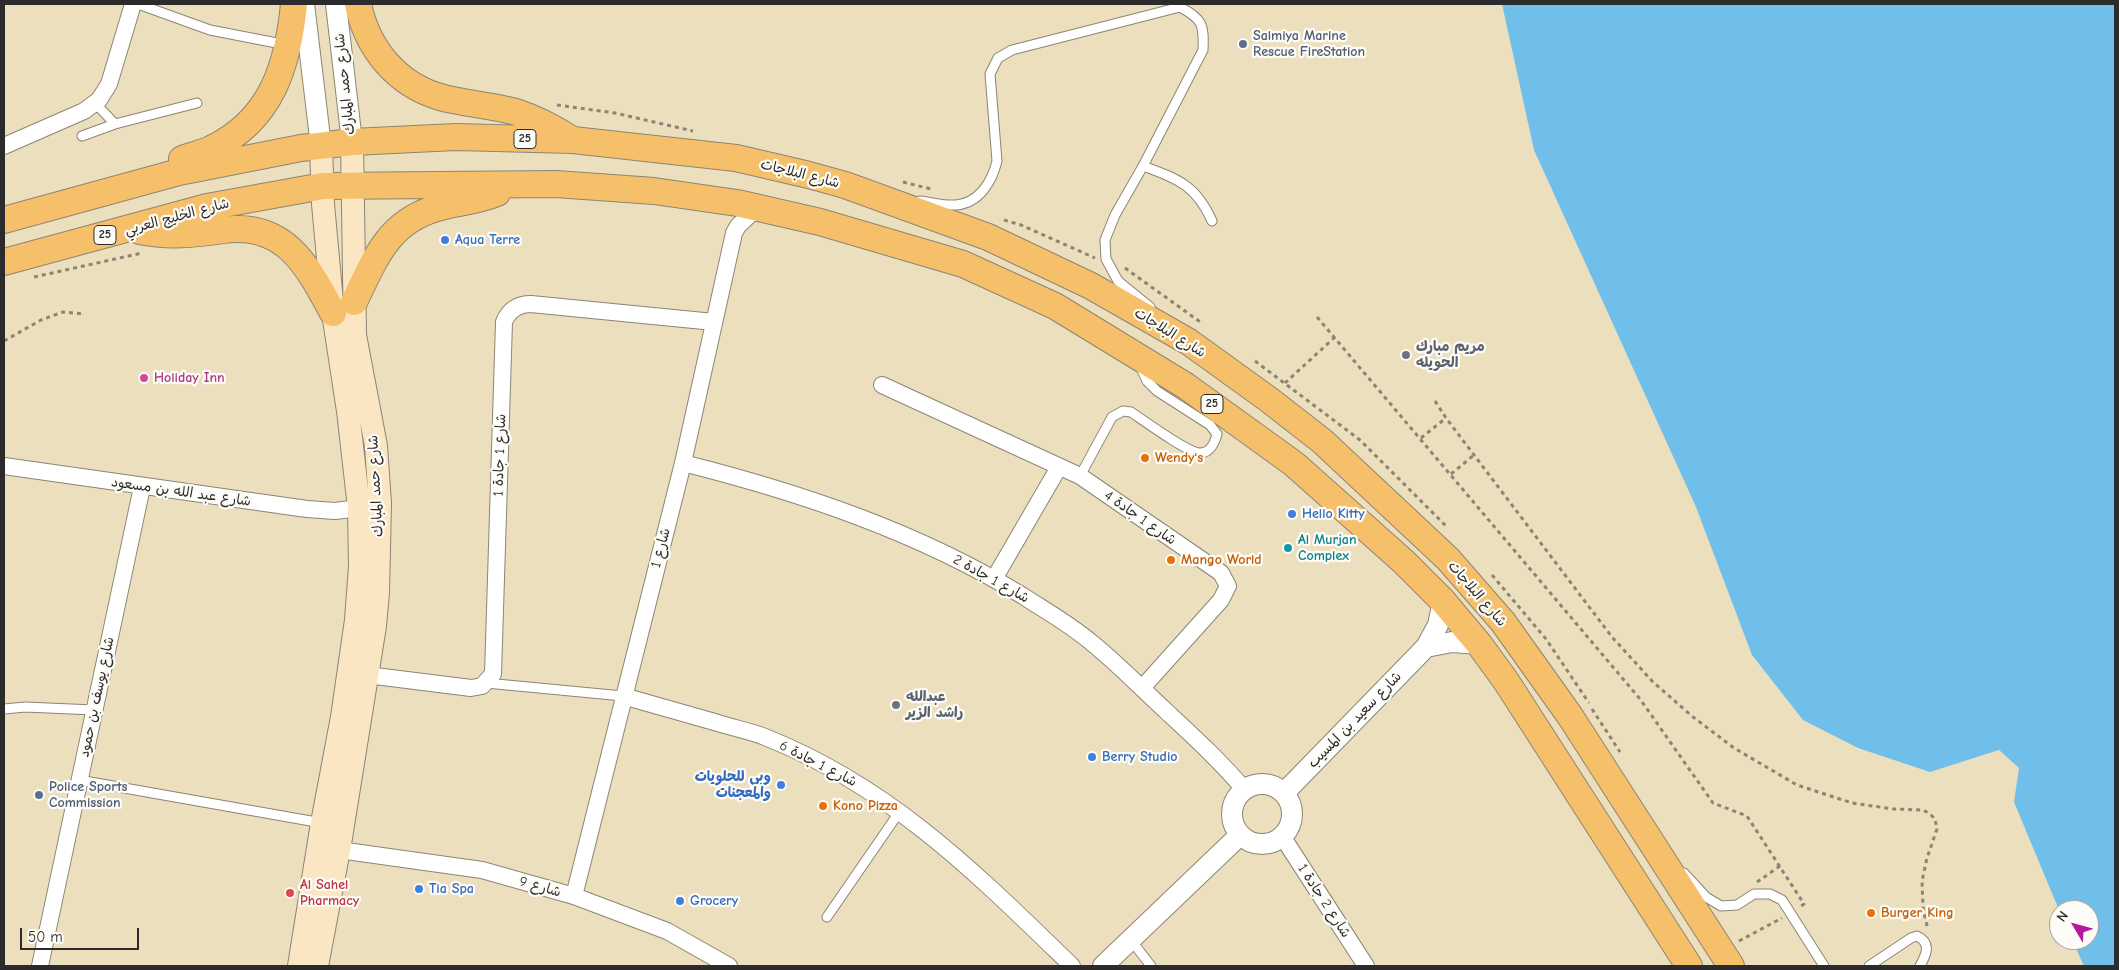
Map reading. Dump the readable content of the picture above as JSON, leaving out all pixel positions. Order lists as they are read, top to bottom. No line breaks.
{"streets":{"main road":["شارع حمد المبارك","25","شارع البلاجات","شارع الخليج العربي"],"street":["شارع 1 جادة 1","شارع عبد الله بن مسعود","شارع 1 جادة 4","شارع 1","شارع 1 جادة 2","شارع يوسف بن حمود","شارع سعيد بن المسيب","شارع 1 جادة 6","شارع 9","شارع 2 جادة 1"]},"crossings":[["شارع حمد المبارك","25"],["شارع حمد المبارك","شارع البلاجات"],["شارع حمد المبارك","شارع الخليج العربي"],["شارع حمد المبارك","شارع عبد الله بن مسعود"],["شارع حمد المبارك","شارع 9"],["25","شارع البلاجات"],["25","شارع الخليج العربي"],["25","شارع 1"],["25","شارع سعيد بن المسيب"],["شارع 1 جادة 1","شارع 1"],["شارع عبد الله بن مسعود","شارع يوسف بن حمود"],["شارع 1 جادة 4","شارع 1 جادة 2"],["شارع 1","شارع 1 جادة 2"],["شارع 1","شارع 1 جادة 6"],["شارع 1","شارع 9"],["شارع 1 جادة 2","شارع سعيد بن المسيب"],["شارع 1 جادة 2","شارع 2 جادة 1"],["شارع سعيد بن المسيب","شارع 2 جادة 1"]],"places":["Salmiya Marine Rescue FireStation","Aqua Terre","مريم مبارك الحويله","Holiday Inn","Wendy's","Hello Kitty","Al Murjan Complex","Mango World","عبدالله راشد الزير","Berry Studio","وبي للحلويات والمعجنات","Police Sports Commission","Kono Pizza","Tia Spa","Al Sahel Pharmacy","Grocery","Burger King"],"scale_bar":"50 m","north":"top left"}
